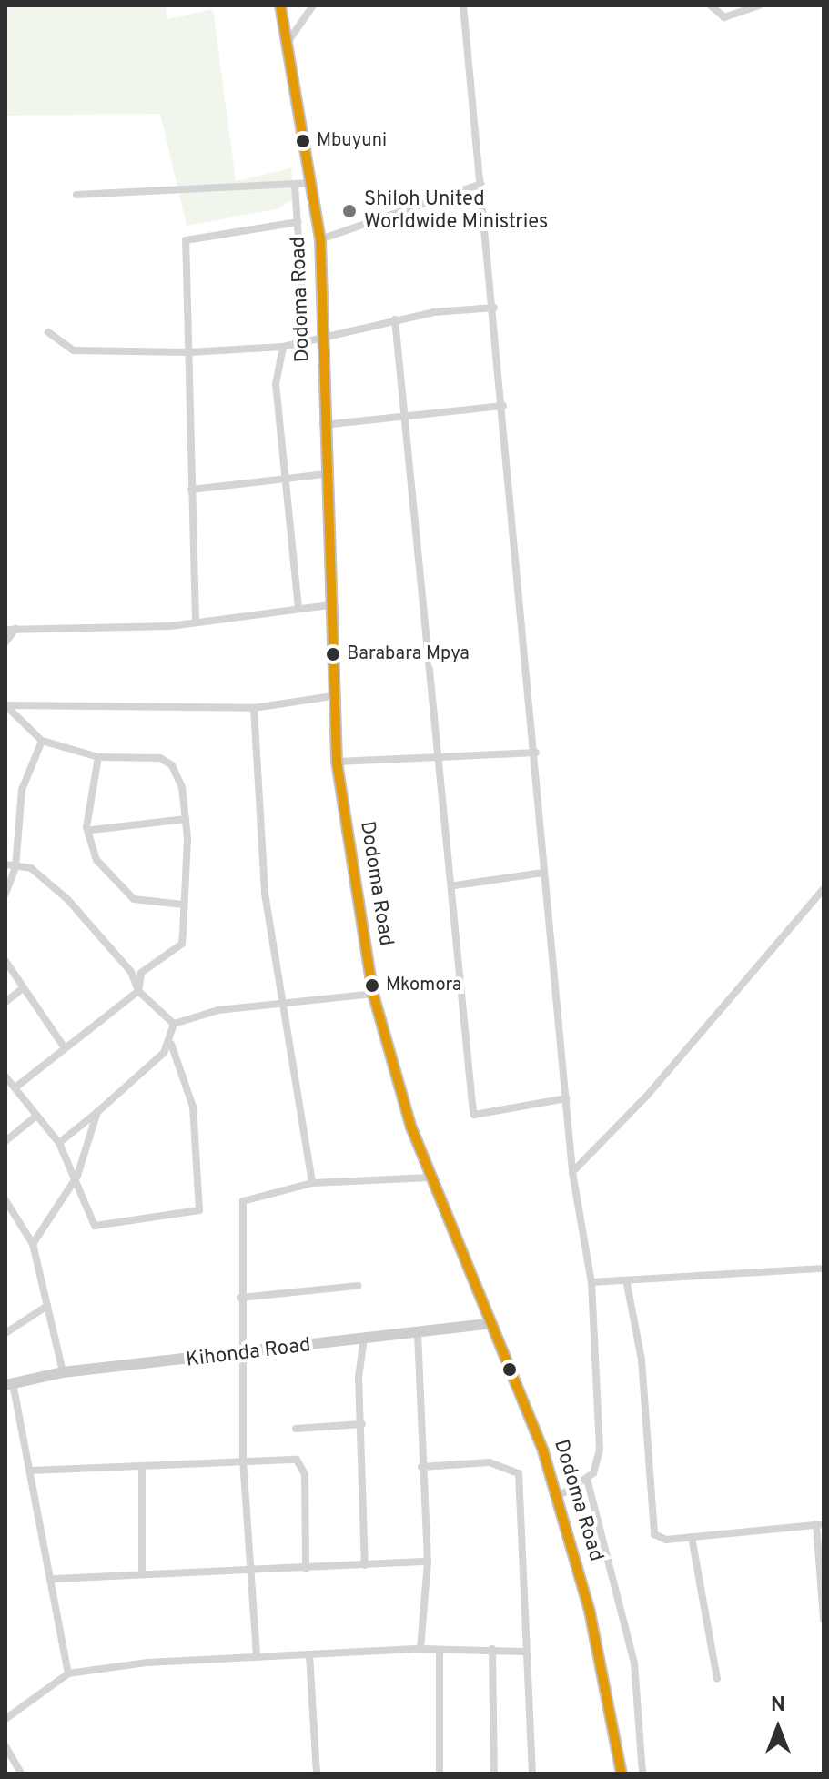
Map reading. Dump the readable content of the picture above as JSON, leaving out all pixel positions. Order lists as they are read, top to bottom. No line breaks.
{"streets":{"highway":["Dodoma Road"],"street":["Kihonda Road"]},"crossings":[["Dodoma Road","Kihonda Road"]],"places":["Mbuyuni","Shiloh United Worldwide Ministries","Barabara Mpya","Mkomora"],"north":"top"}
